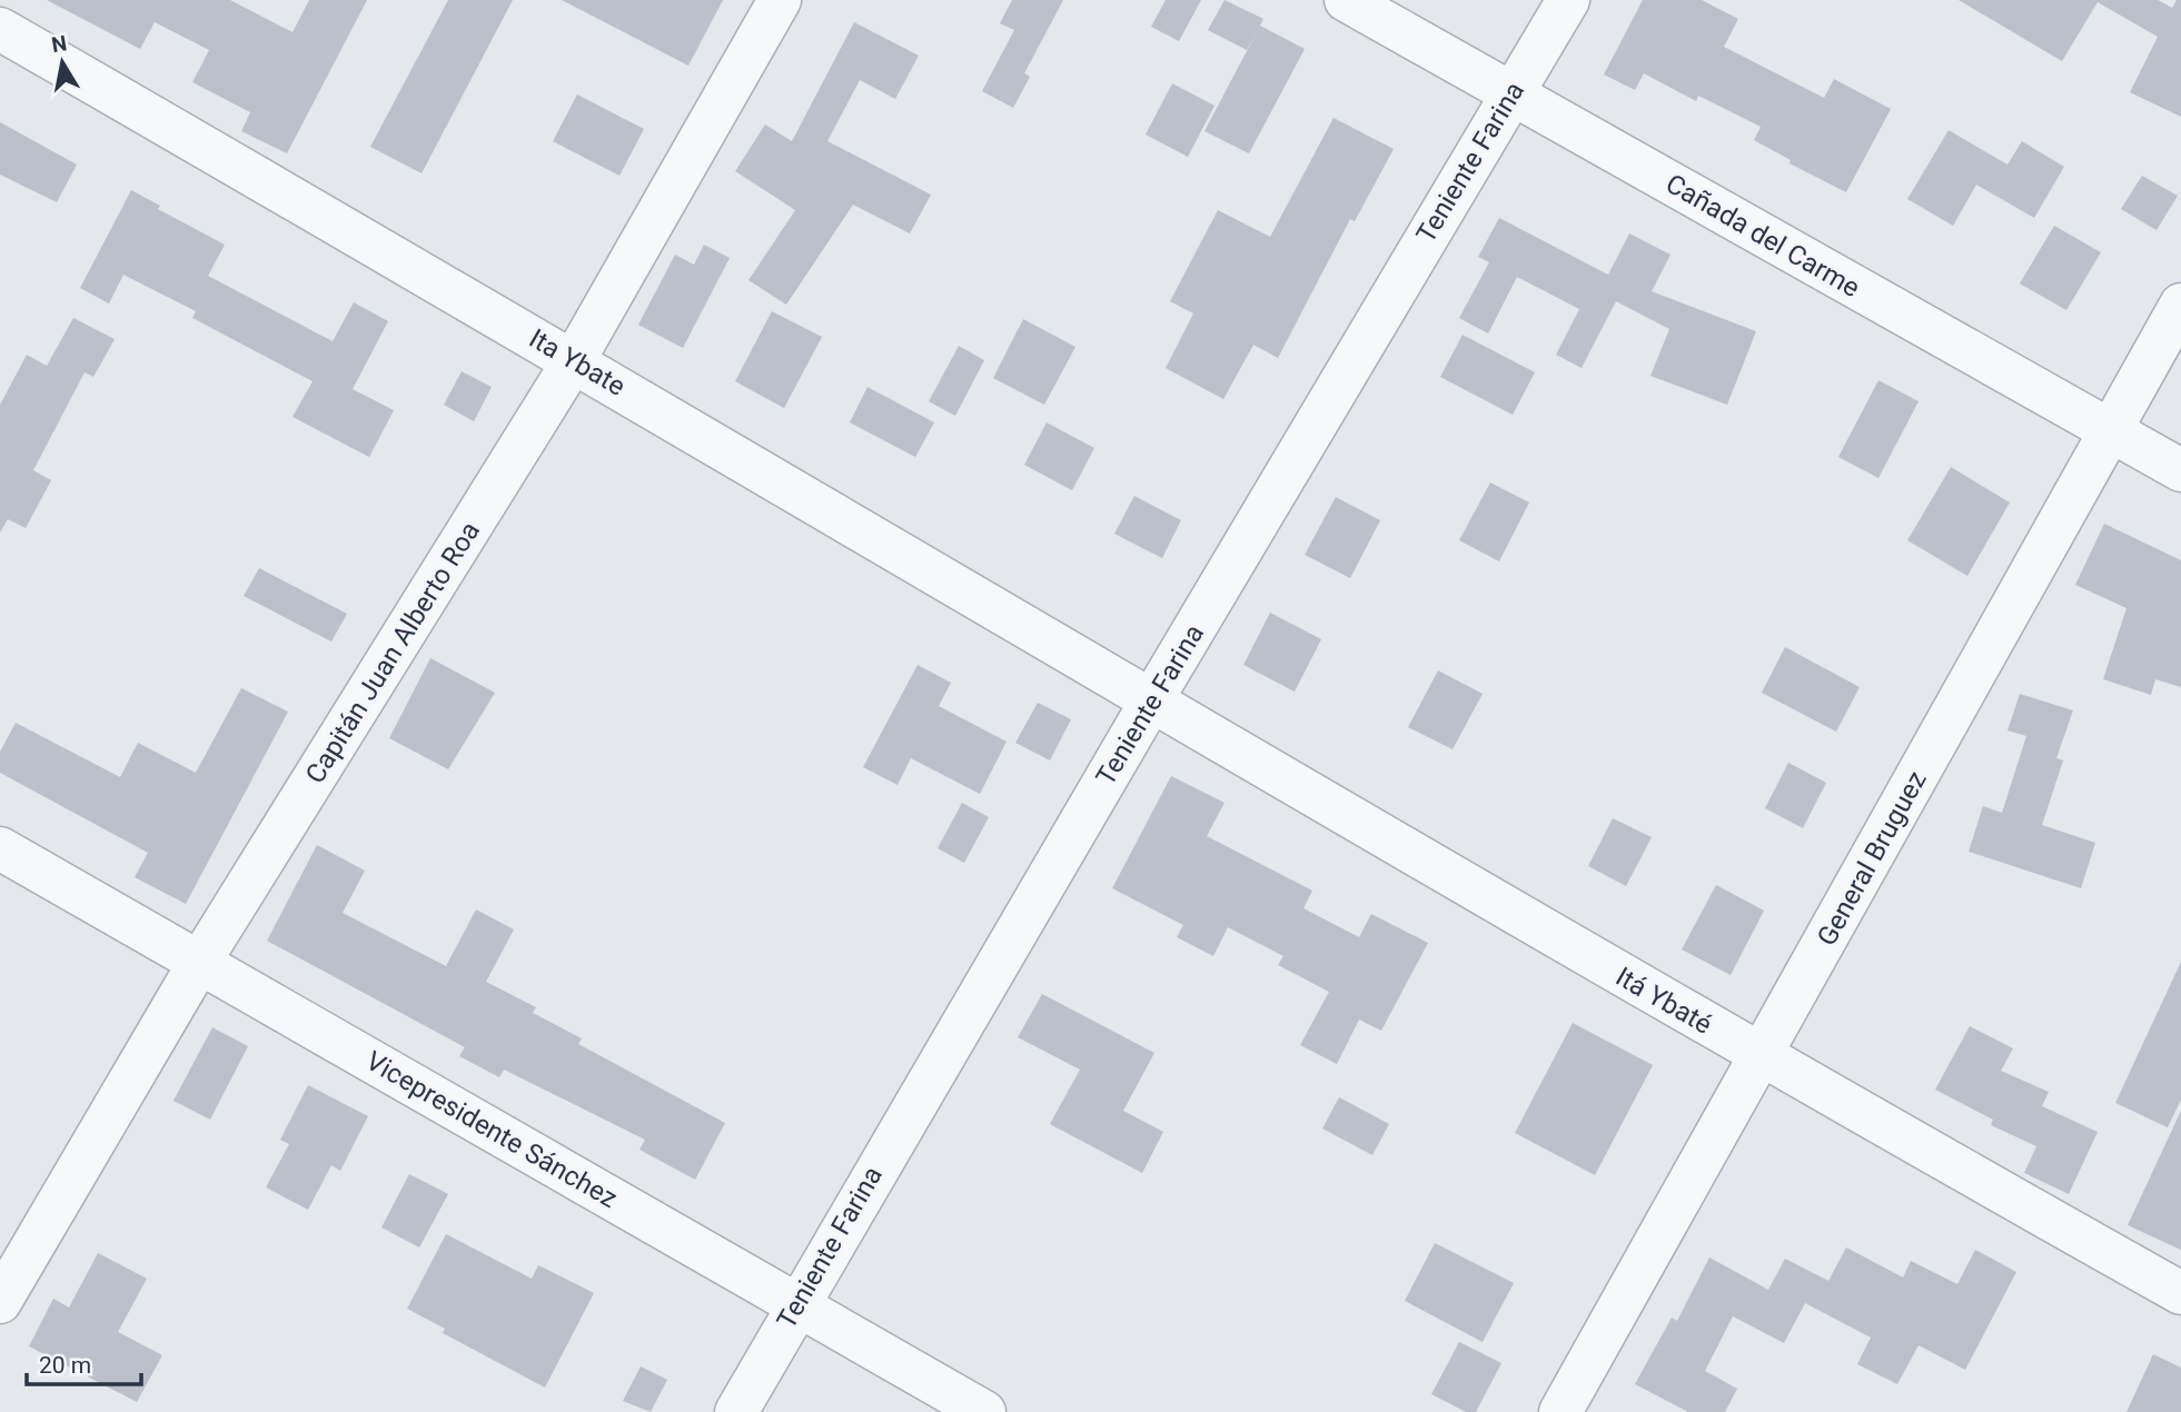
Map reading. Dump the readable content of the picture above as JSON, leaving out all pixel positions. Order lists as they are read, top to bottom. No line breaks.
{"streets":{"street":["Teniente Farina","Cañada del Carme","Ita Ybate","Capitán Juan Alberto Roa","General Bruguez","Itá Ybaté","Vicepresidente Sánchez"]},"crossings":[["Teniente Farina","Cañada del Carme"],["Teniente Farina","Ita Ybate"],["Teniente Farina","Itá Ybaté"],["Teniente Farina","Vicepresidente Sánchez"],["Cañada del Carme","General Bruguez"],["Ita Ybate","Capitán Juan Alberto Roa"],["Ita Ybate","Itá Ybaté"],["Capitán Juan Alberto Roa","Vicepresidente Sánchez"],["General Bruguez","Itá Ybaté"]],"scale_bar":"20 m","north":"top"}
